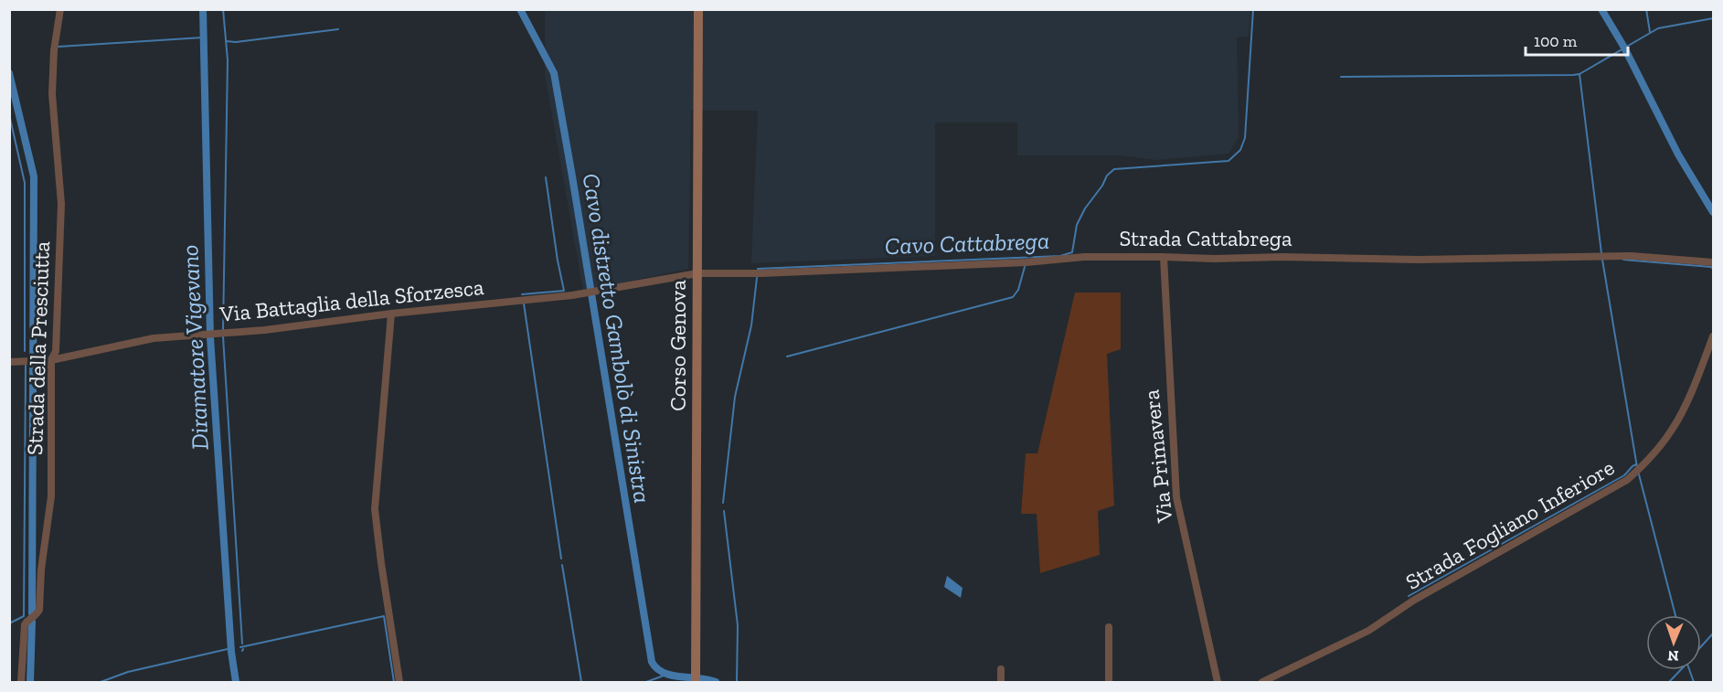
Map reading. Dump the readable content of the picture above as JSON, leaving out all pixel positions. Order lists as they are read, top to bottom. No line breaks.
{"streets":{"main road":["Corso Genova"],"street":["Strada Cattabrega","Via Battaglia della Sforzesca","Strada della Presciutta","Via Primavera","Strada Fogliano Inferiore"]},"crossings":[["Strada Cattabrega","Via Battaglia della Sforzesca"],["Strada Cattabrega","Corso Genova"],["Strada Cattabrega","Via Primavera"],["Via Battaglia della Sforzesca","Corso Genova"],["Via Battaglia della Sforzesca","Strada della Presciutta"]],"water":["Cavo Cattabrega","Cavo distretto Gambolò di Sinistra","Diramatore Vigevano"],"scale_bar":"100 m","north":"bottom"}
